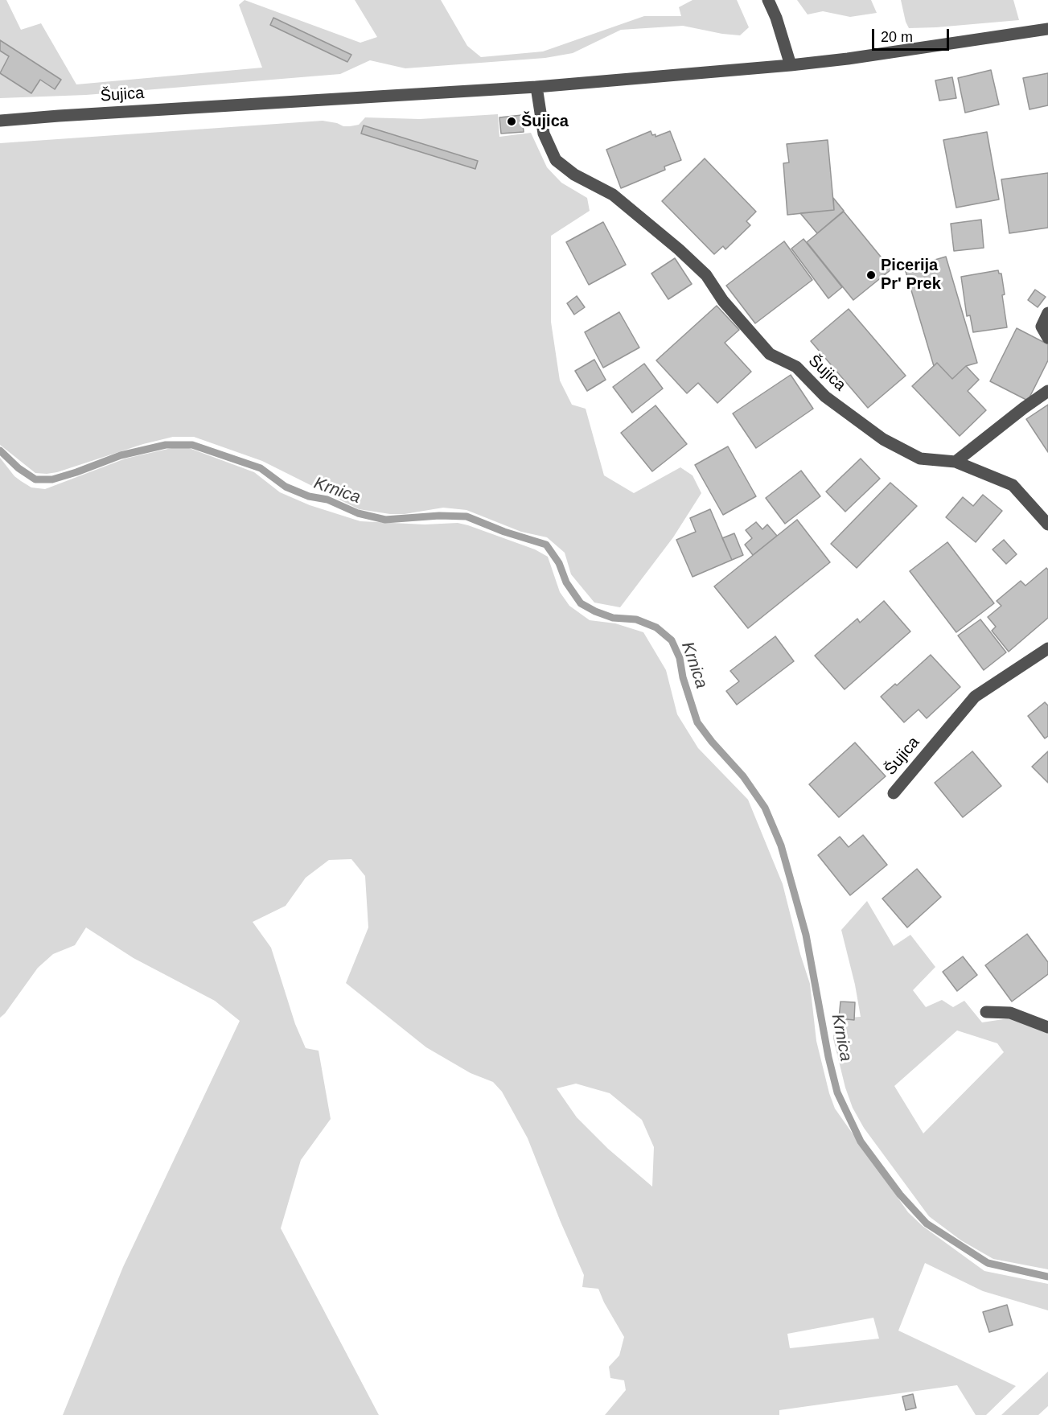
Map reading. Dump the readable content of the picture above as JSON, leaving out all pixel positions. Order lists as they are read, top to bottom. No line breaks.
{"streets":{"street":["Šujica"]},"water":["Krnica"],"places":["Šujica","Picerija Pr' Prek"],"scale_bar":"20 m"}
